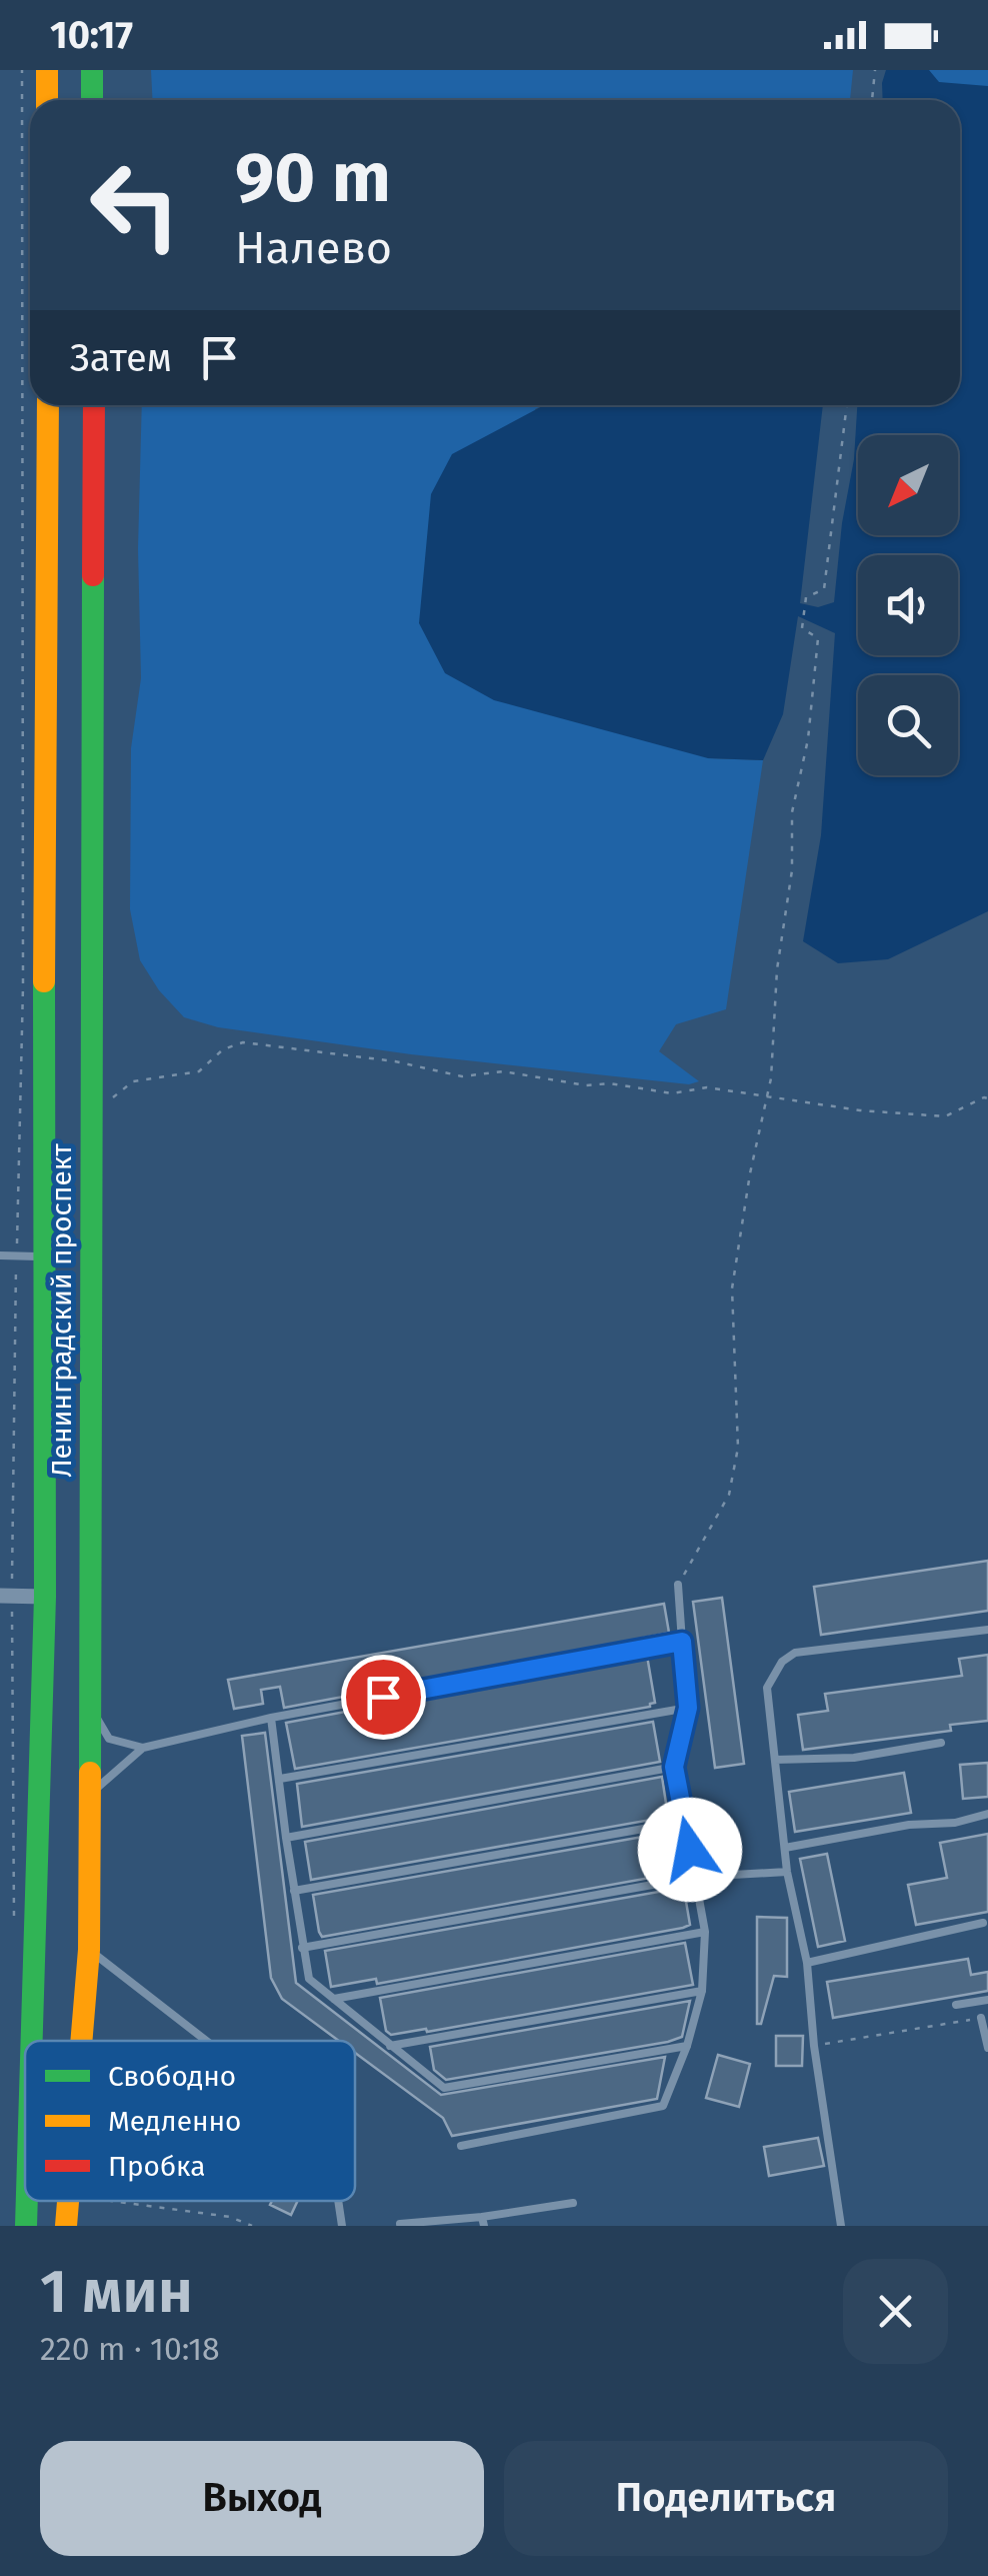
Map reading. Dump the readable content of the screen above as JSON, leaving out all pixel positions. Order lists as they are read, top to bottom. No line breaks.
{"streets":{"main road":["Ленинградский проспект"]},"legend":["Свободно","Медленно","Пробка"],"north":"bottom left","page":{"status":"10:17","turn":["90 m","Налево"],"then":"Затем","heading":["1 мин","220 m · 10:18"],"buttons":["Выход","Поделиться"]}}
